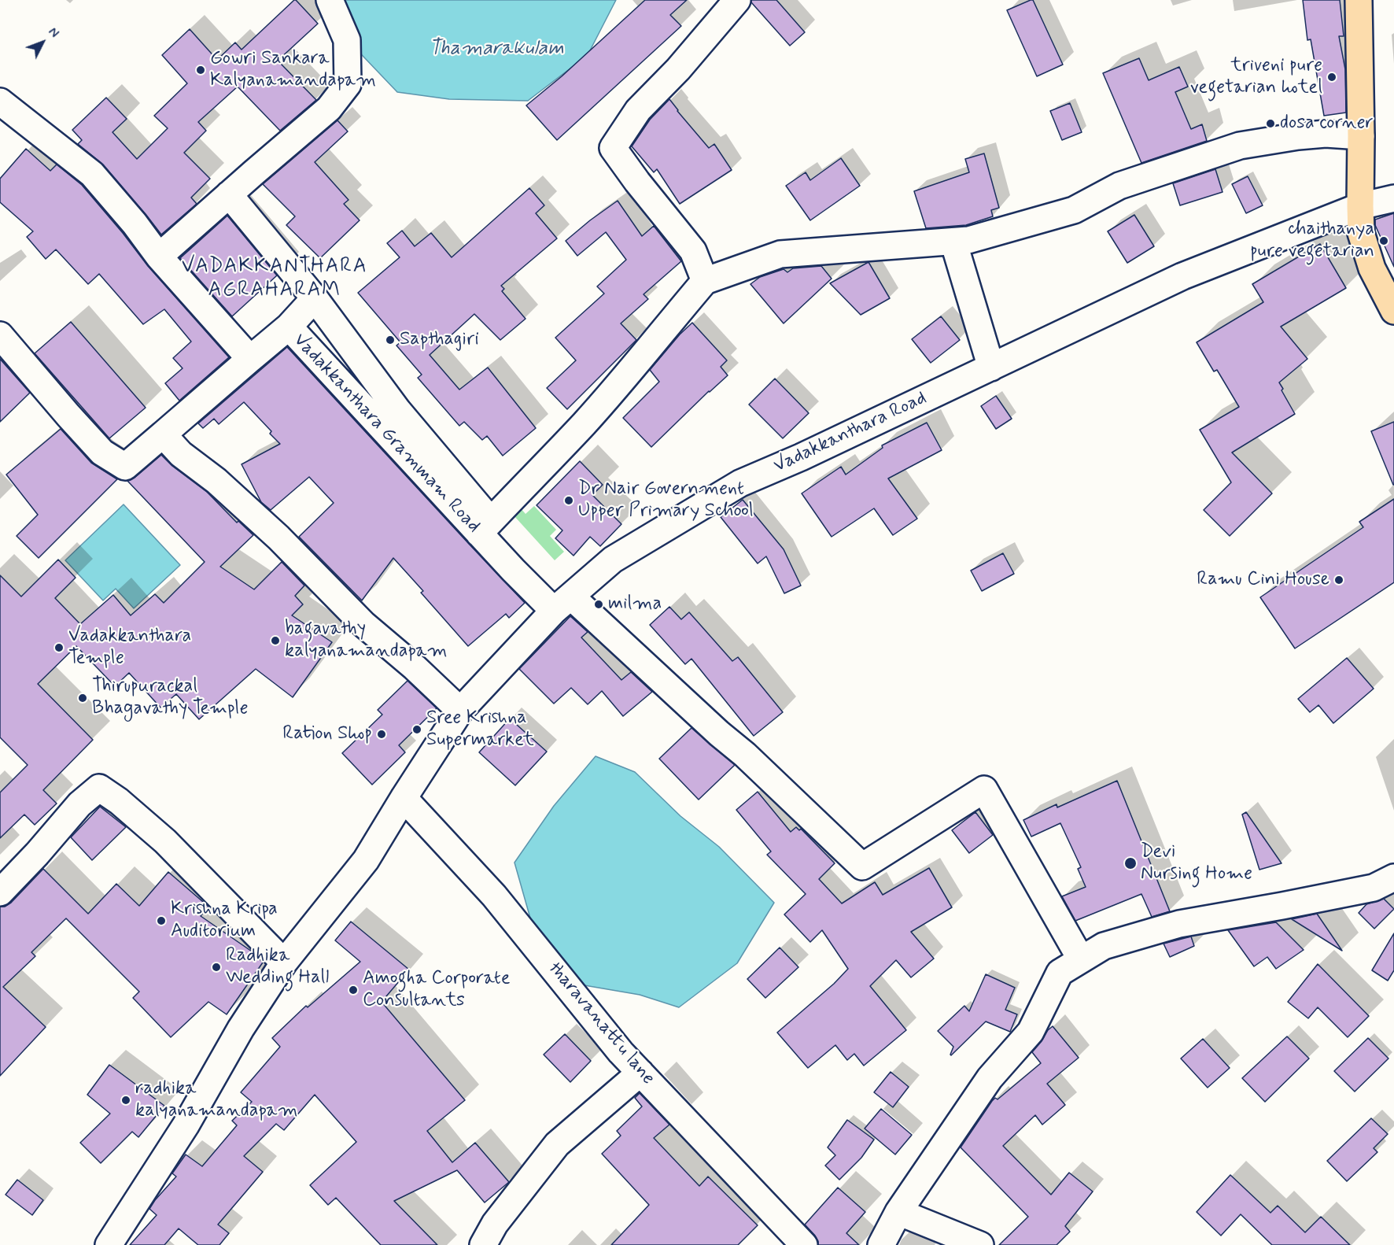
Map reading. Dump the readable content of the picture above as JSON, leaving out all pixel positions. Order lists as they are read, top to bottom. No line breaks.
{"streets":{"street":["Vadakkanthara Road","Vadakkanthara Grammam Road","tharavanattu lane"]},"crossings":[["Vadakkanthara Road","Vadakkanthara Grammam Road"],["Vadakkanthara Road","tharavanattu lane"]],"districts":["VADAKKANTHARA AGRAHARAM"],"water":["Thamarakulam"],"places":["Gowri Sankara Kalyanamandapam","triveni pure vegetarian hotel","dosa corner","chaithanya pure vegetarian","Sapthagiri","Dr Nair Government Upper Primary School","Ramu Cini House","milma","bagavathy kalyanamandapam","Vadakkanthara Temple","Thirupurackal Bhagavathy Temple","Sree Krishna Supermarket","Ration Shop","Devi Nursing Home","Krishna Kripa Auditorium","Radhika Wedding Hall","Amogha Corporate Consultants","radhika kalyanamandapam"],"north":"top right"}
